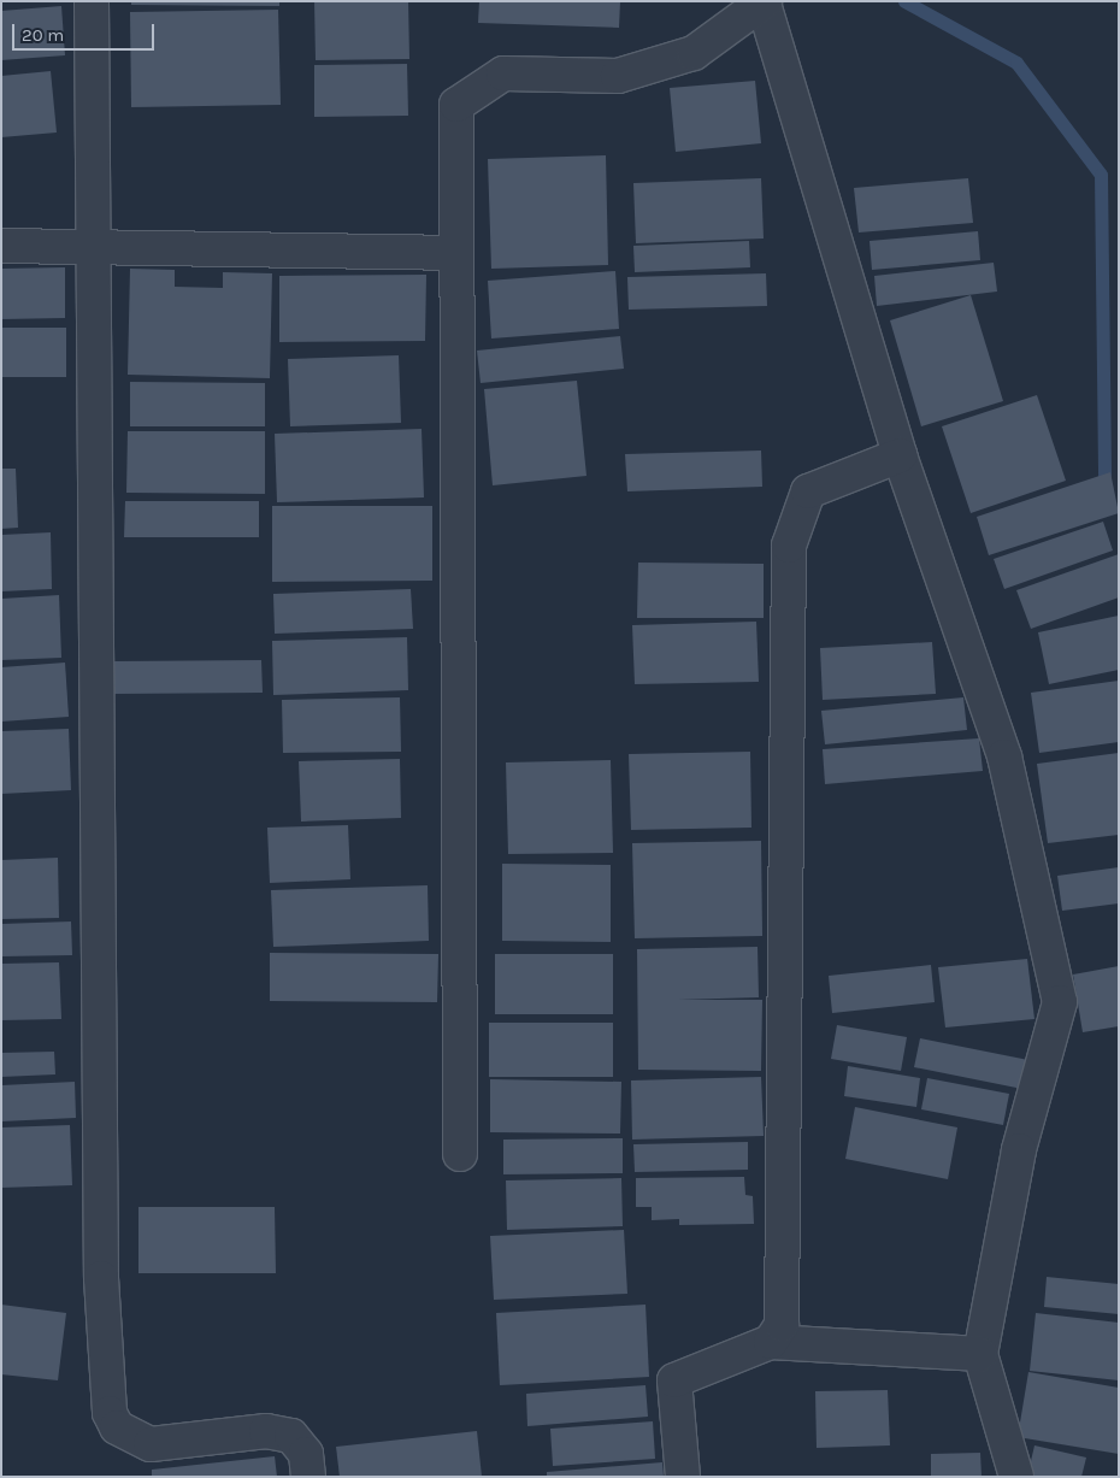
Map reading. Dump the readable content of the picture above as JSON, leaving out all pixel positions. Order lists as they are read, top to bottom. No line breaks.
{"scale_bar":"20 m"}
